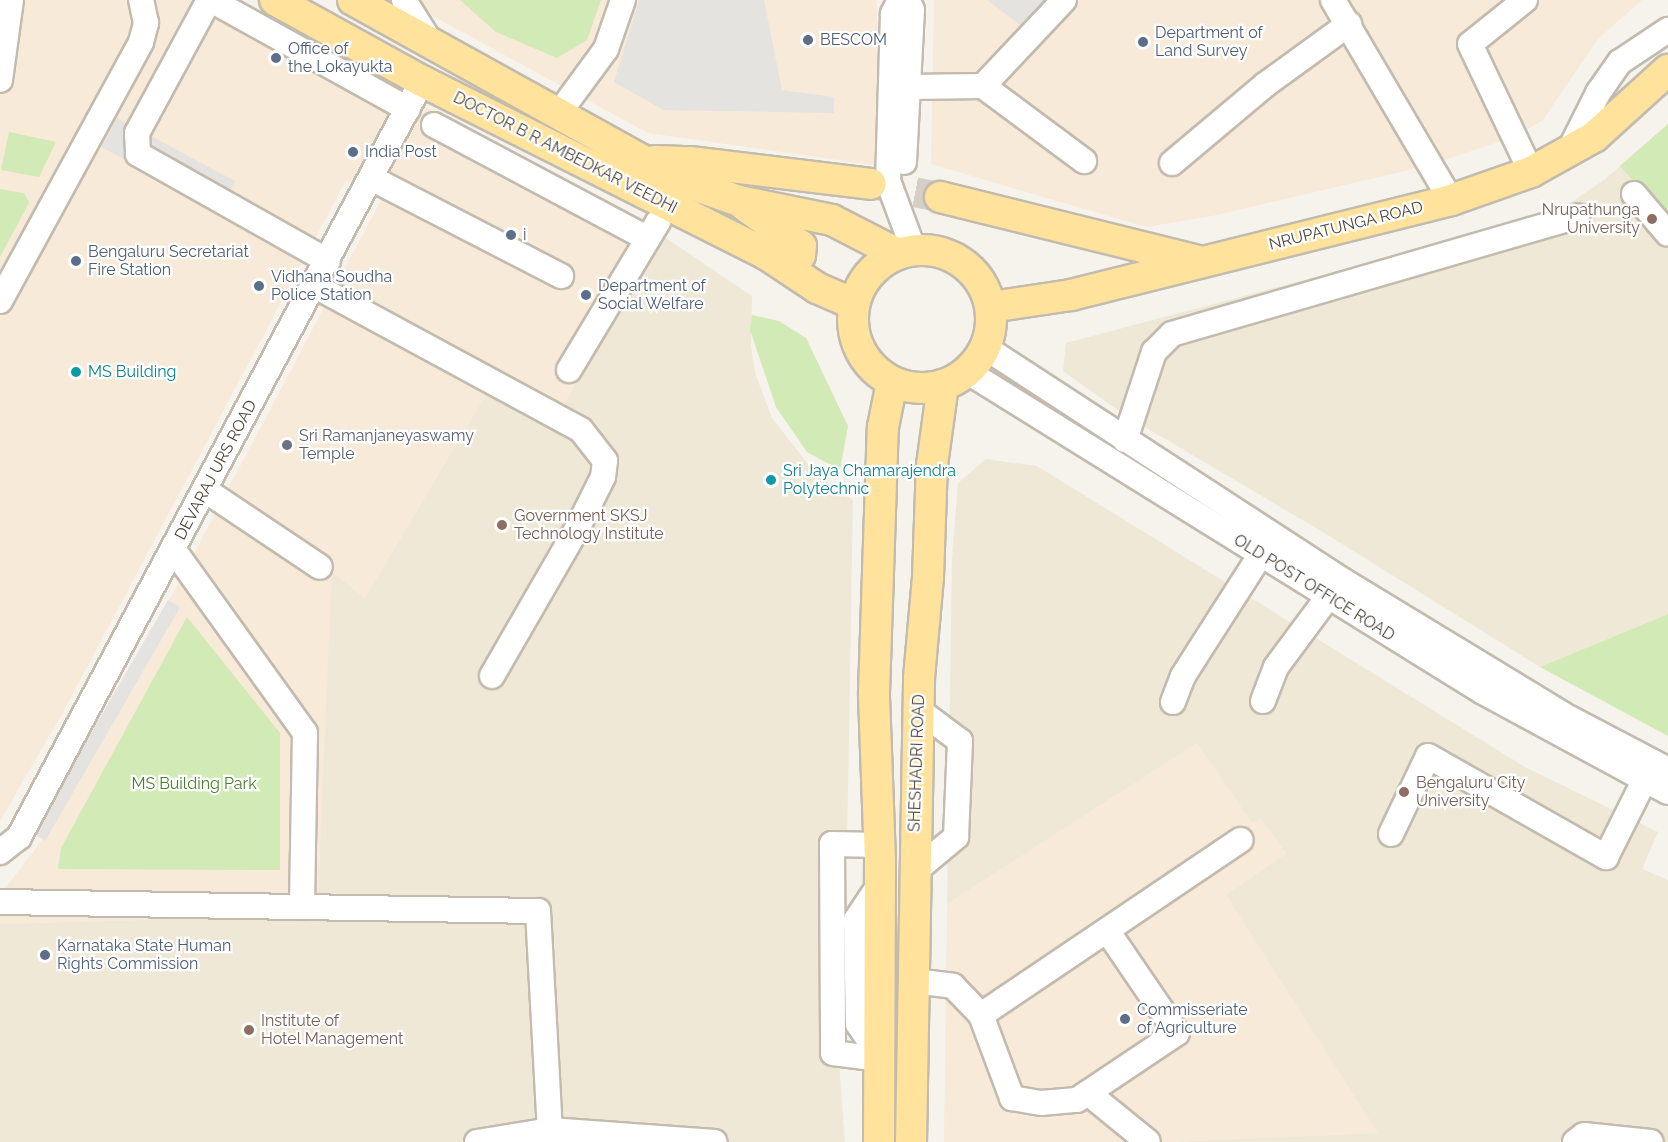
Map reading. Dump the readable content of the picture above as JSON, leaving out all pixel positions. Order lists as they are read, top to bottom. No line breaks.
{"streets":{"main road":["DOCTOR B R AMBEDKAR VEEDHI","NRUPATUNGA ROAD","SHESHADRI ROAD"],"street":["DEVARAJ URS ROAD","OLD POST OFFICE ROAD"]},"crossings":[["DOCTOR B R AMBEDKAR VEEDHI","NRUPATUNGA ROAD"],["DOCTOR B R AMBEDKAR VEEDHI","DEVARAJ URS ROAD"],["DOCTOR B R AMBEDKAR VEEDHI","OLD POST OFFICE ROAD"],["DOCTOR B R AMBEDKAR VEEDHI","SHESHADRI ROAD"],["NRUPATUNGA ROAD","OLD POST OFFICE ROAD"],["NRUPATUNGA ROAD","SHESHADRI ROAD"],["OLD POST OFFICE ROAD","SHESHADRI ROAD"]],"parks":["MS Building Park"],"places":["BESCOM","Department of Land Survey","Office of the Lokayukta","India Post","Nrupathunga University","i","Bengaluru Secretariat Fire Station","Vidhana Soudha Police Station","Department of Social Welfare","MS Building","Sri Ramanjaneyaswamy Temple","Sri Jaya Chamarajendra Polytechnic","Government SKSJ Technology Institute","Bengaluru City University","Karnataka State Human Rights Commission","Commisseriate of Agriculture","Institute of Hotel Management"]}
